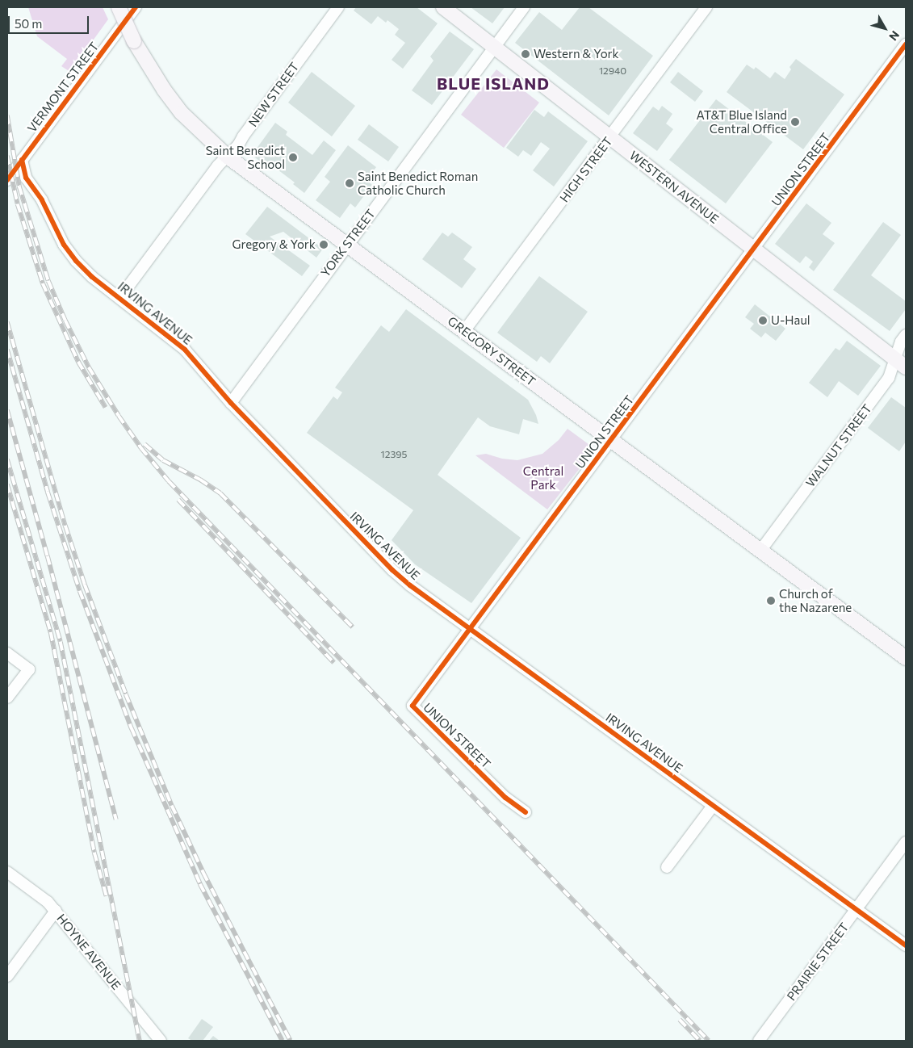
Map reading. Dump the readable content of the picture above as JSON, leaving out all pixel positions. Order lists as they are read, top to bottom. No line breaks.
{"streets":{"main road":["WESTERN AVENUE","GREGORY STREET"],"street":["VERMONT STREET","NEW STREET","HIGH STREET","UNION STREET","YORK STREET","IRVING AVENUE","WALNUT STREET","HOYNE AVENUE","PRAIRIE STREET"]},"crossings":[["VERMONT STREET","IRVING AVENUE"],["NEW STREET","IRVING AVENUE"],["NEW STREET","GREGORY STREET"],["HIGH STREET","WESTERN AVENUE"],["HIGH STREET","GREGORY STREET"],["UNION STREET","WESTERN AVENUE"],["UNION STREET","IRVING AVENUE"],["UNION STREET","GREGORY STREET"],["WESTERN AVENUE","YORK STREET"],["WESTERN AVENUE","WALNUT STREET"],["YORK STREET","IRVING AVENUE"],["YORK STREET","GREGORY STREET"],["IRVING AVENUE","PRAIRIE STREET"],["GREGORY STREET","WALNUT STREET"]],"districts":["BLUE ISLAND"],"parks":["Central Park"],"places":["Western & York","AT&T Blue Island Central Office","Saint Benedict School","Saint Benedict Roman Catholic Church","Gregory & York","U-Haul","Church of the Nazarene"],"house_numbers":["12940","12395"],"scale_bar":"50 m","north":"bottom right"}
